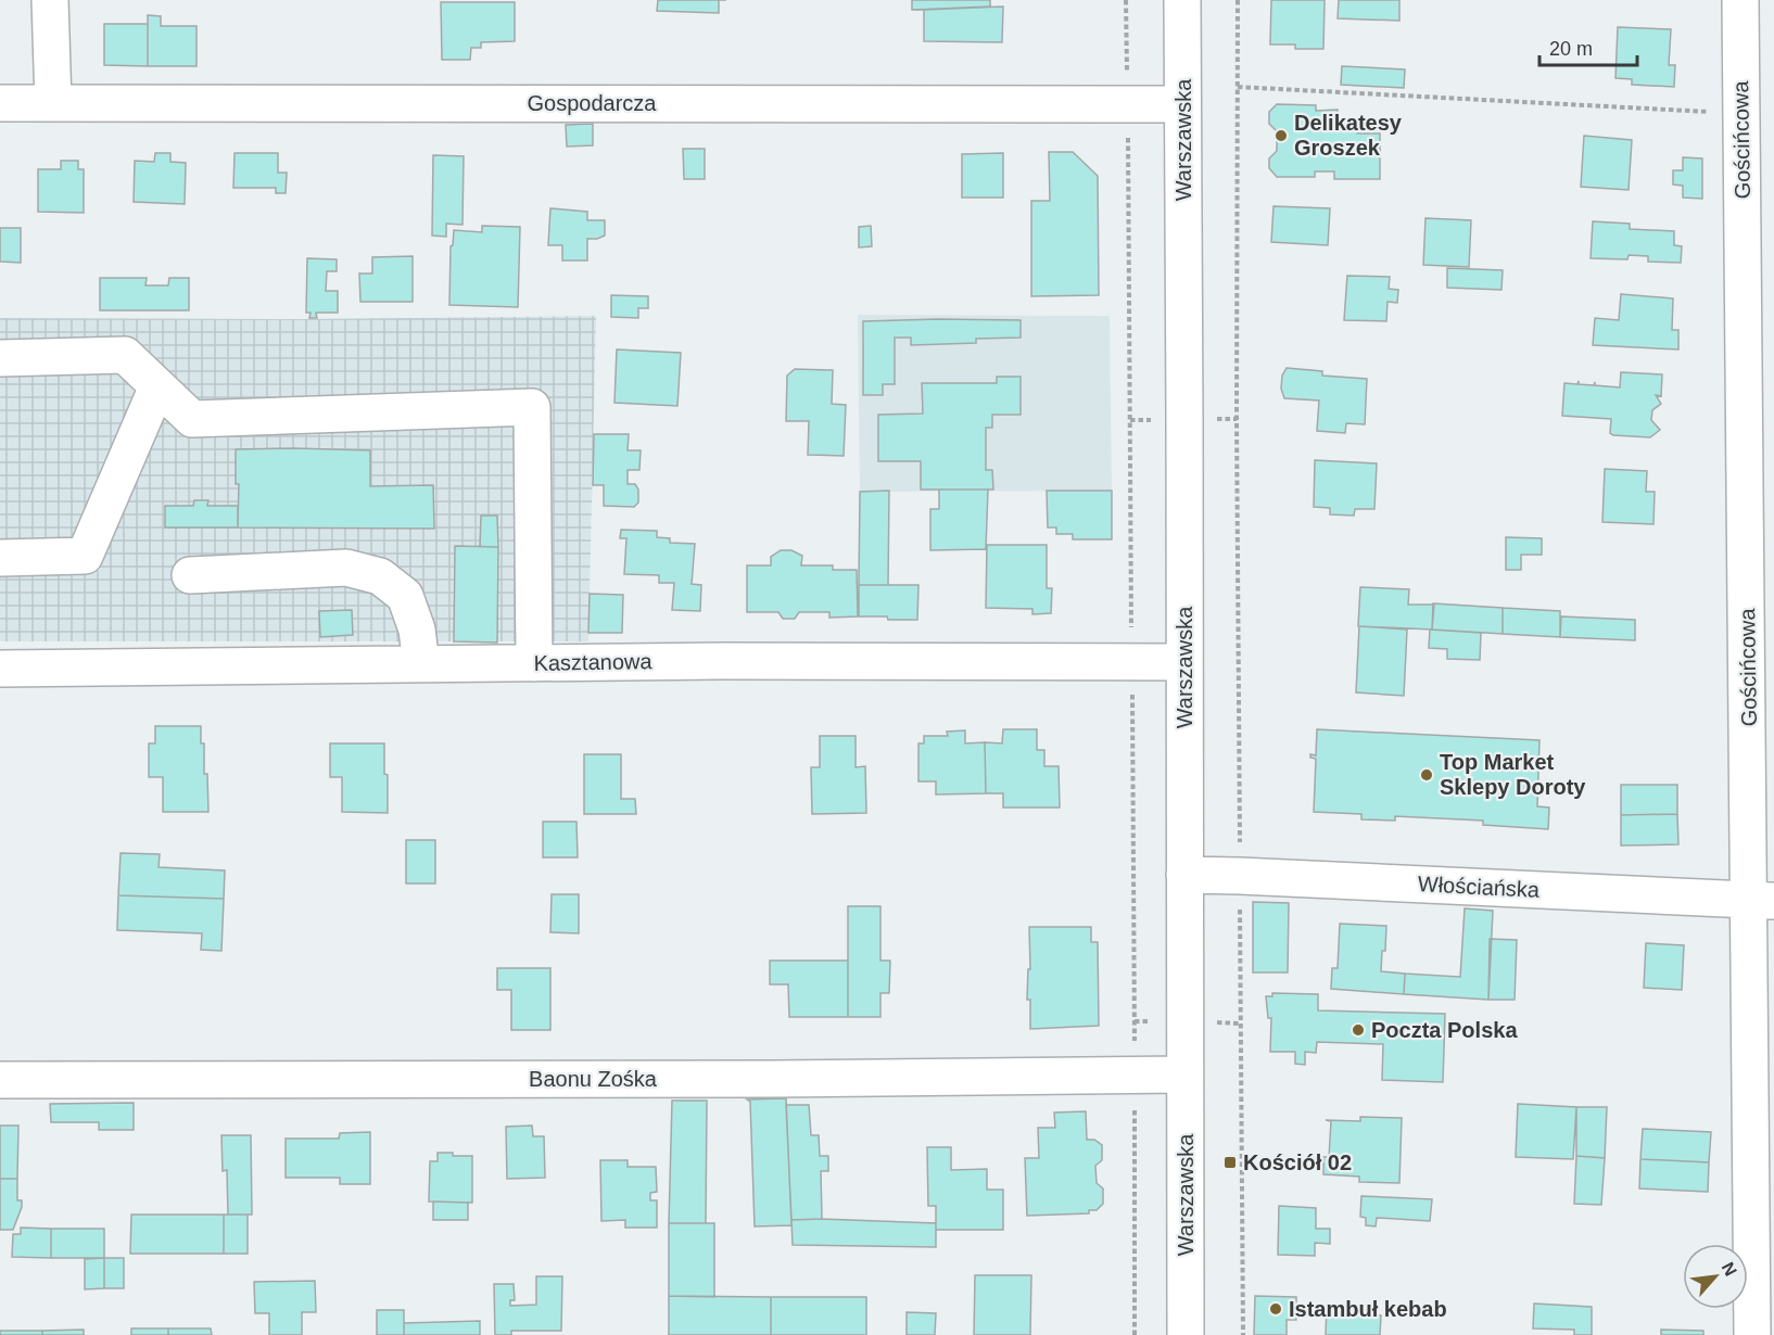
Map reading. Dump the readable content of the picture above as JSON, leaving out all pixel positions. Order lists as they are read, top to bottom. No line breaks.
{"streets":{"street":["Gospodarcza","Warszawska","Gościńcowa","Kasztanowa","Włościańska","Baonu Zośka"]},"crossings":[["Gospodarcza","Warszawska"],["Warszawska","Kasztanowa"],["Warszawska","Włościańska"],["Warszawska","Baonu Zośka"],["Gościńcowa","Włościańska"]],"places":{"other":["Delikatesy Groszek","Top Market Sklepy Doroty","Poczta Polska","Istambuł kebab"],"transit":["Kościół 02"]},"scale_bar":"20 m","north":"top right"}
